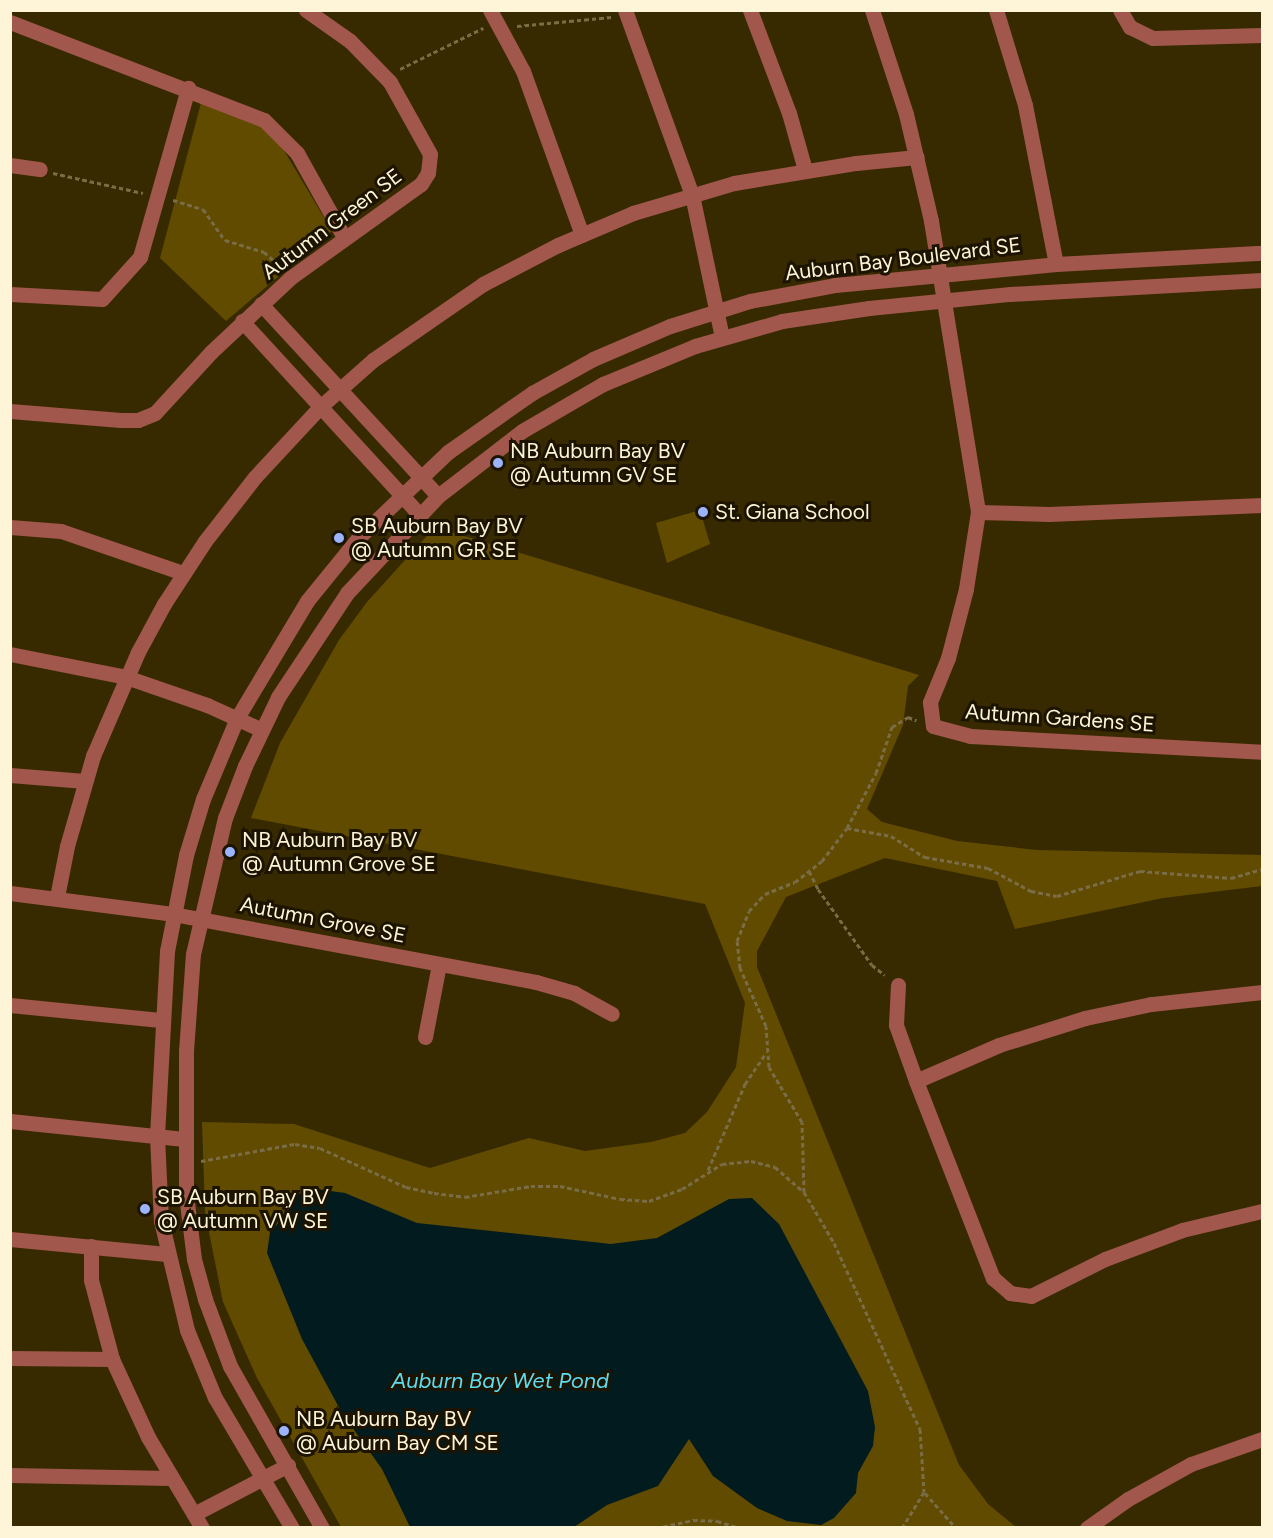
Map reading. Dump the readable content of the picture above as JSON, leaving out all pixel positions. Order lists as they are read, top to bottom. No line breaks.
{"streets":{"street":["Autumn Green SE","Auburn Bay Boulevard SE","Autumn Gardens SE","Autumn Grove SE"]},"crossings":[["Autumn Green SE","Auburn Bay Boulevard SE"],["Auburn Bay Boulevard SE","Autumn Grove SE"]],"water":["Auburn Bay Wet Pond"],"places":["NB Auburn Bay BV @ Autumn GV SE","St. Giana School","SB Auburn Bay BV @ Autumn GR SE","NB Auburn Bay BV @ Autumn Grove SE","SB Auburn Bay BV @ Autumn VW SE","NB Auburn Bay BV @ Auburn Bay CM SE"]}
